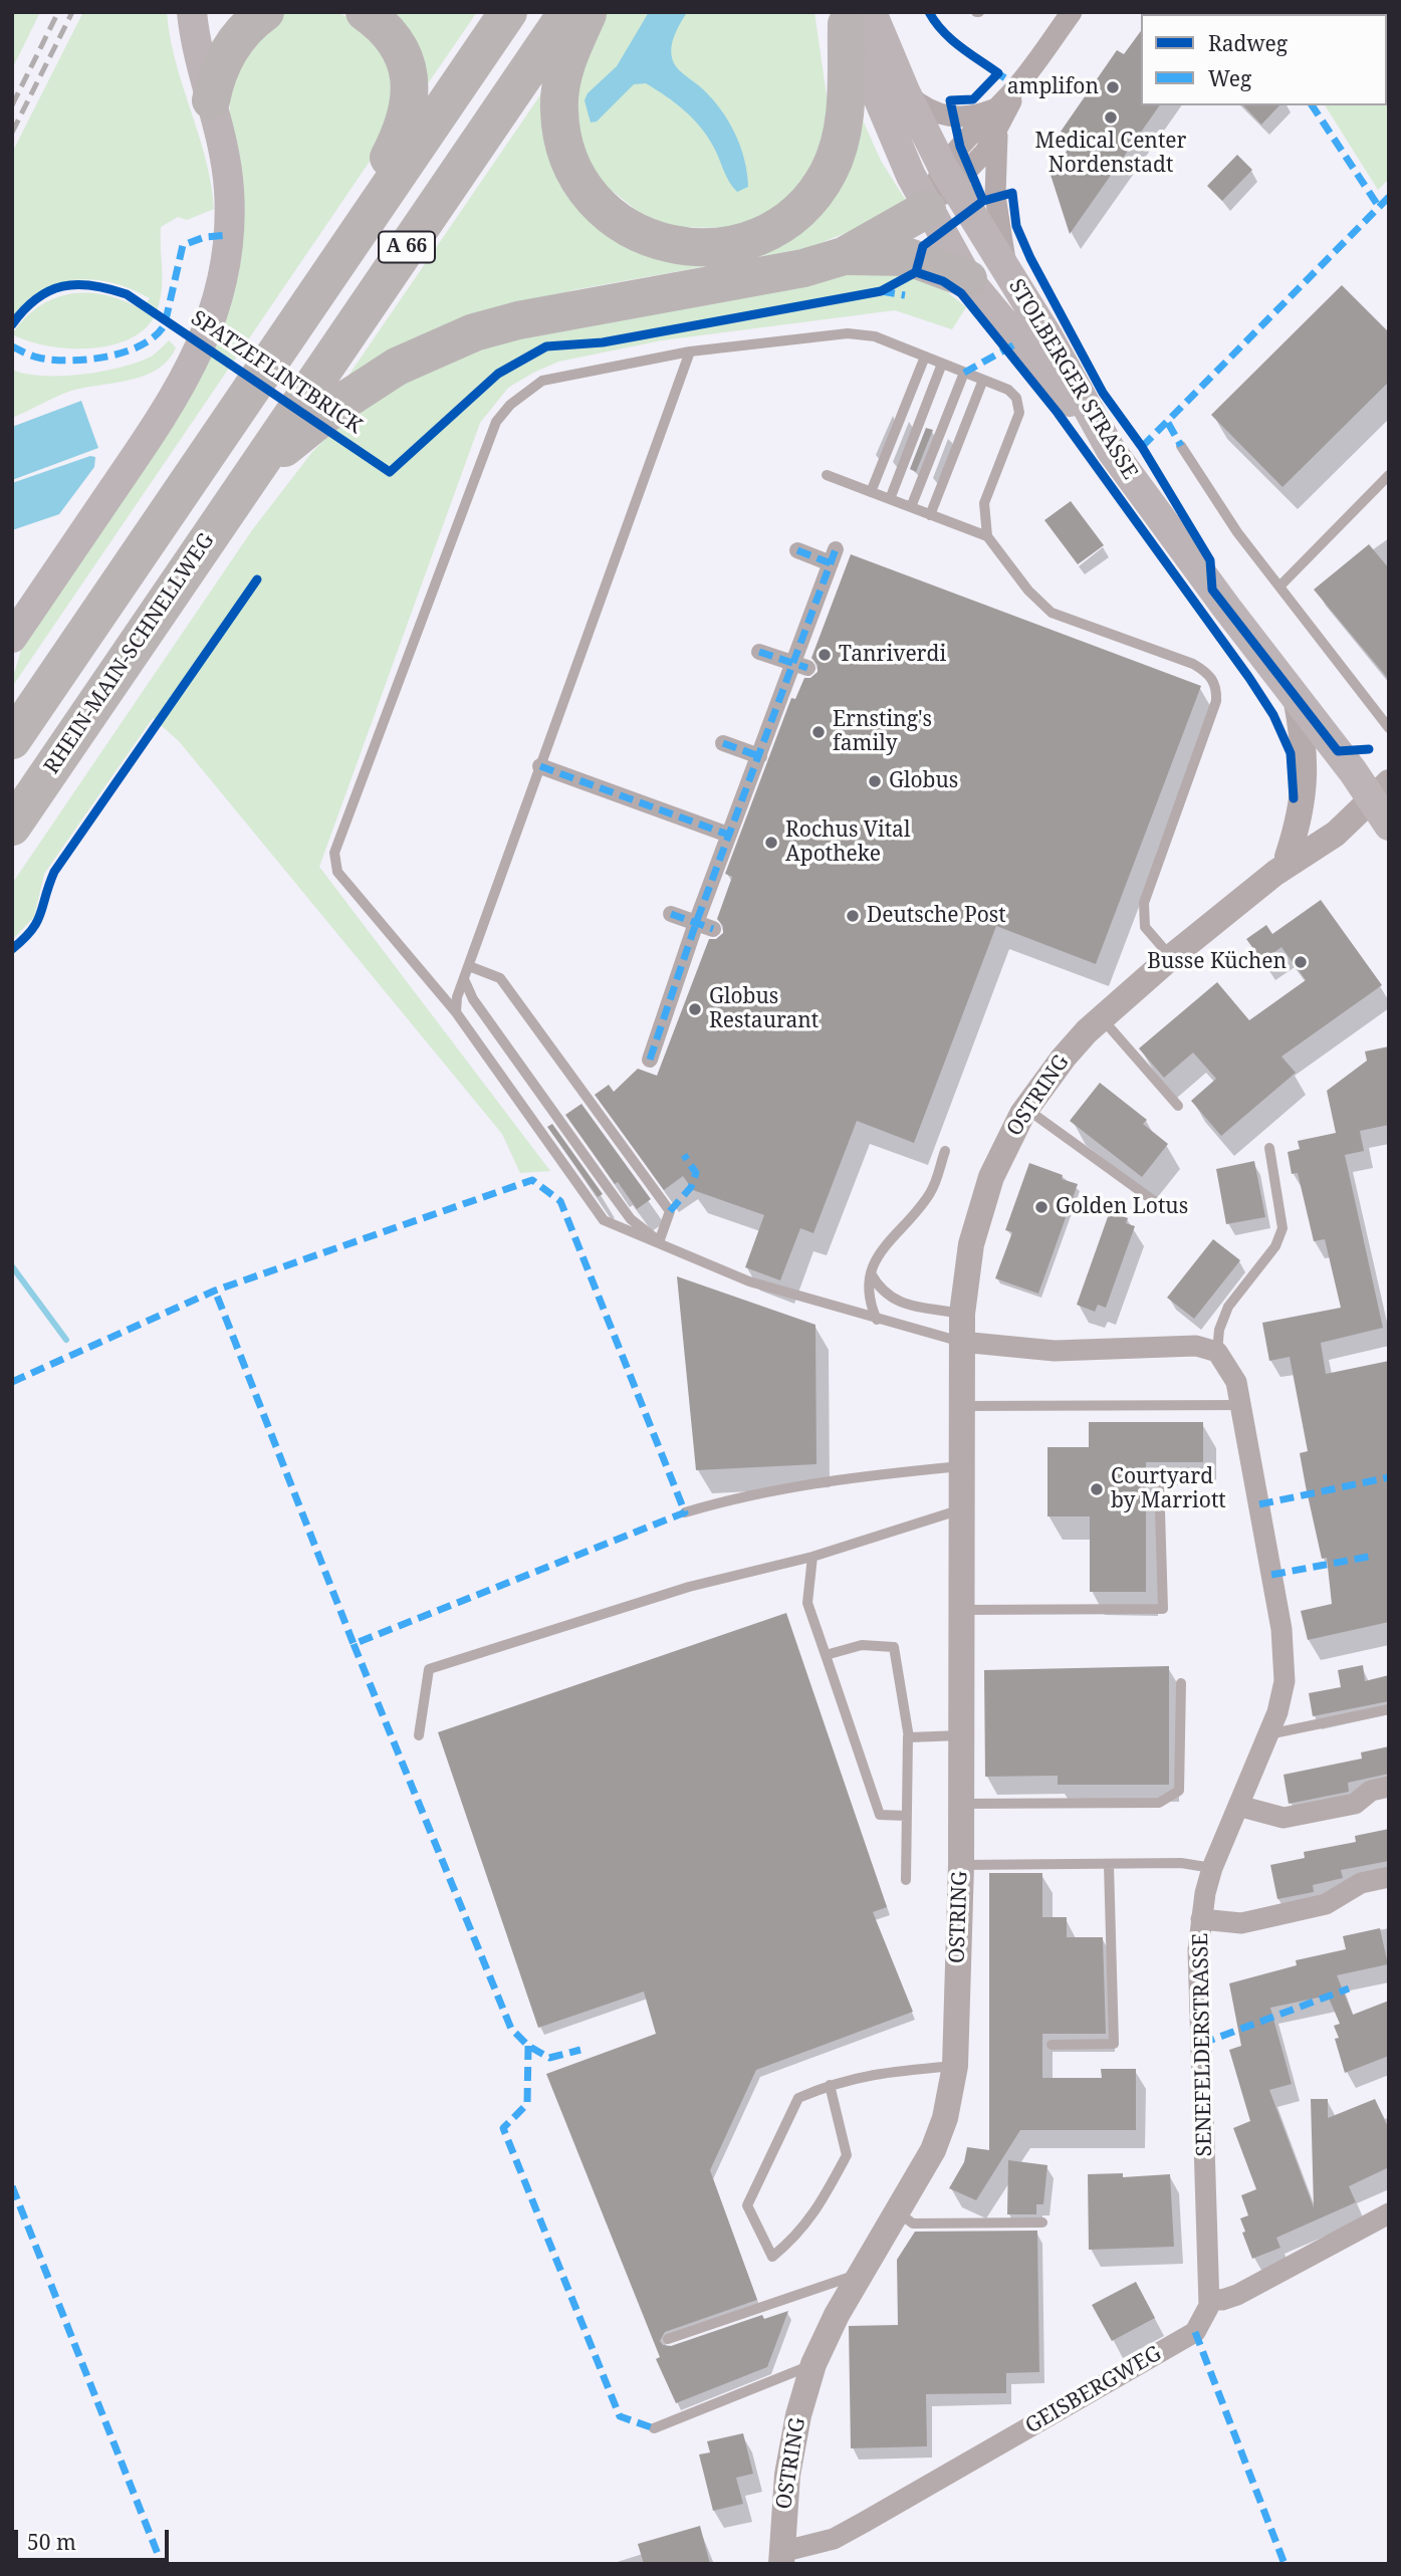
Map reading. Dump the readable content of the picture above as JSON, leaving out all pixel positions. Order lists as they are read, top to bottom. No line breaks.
{"streets":{"highway":["A 66","RHEIN-MAIN-SCHNELLWEG"],"main road":["STOLBERGER STRASSE"],"street":["OSTRING","SENEFELDERSTRASSE","GEISBERGWEG"],"cycle path":["SPATZEFLINTBRICK"]},"crossings":[["A 66","RHEIN-MAIN-SCHNELLWEG"],["STOLBERGER STRASSE","OSTRING"],["OSTRING","GEISBERGWEG"],["SENEFELDERSTRASSE","GEISBERGWEG"]],"places":["amplifon","Medical Center Nordenstadt","Tanriverdi","Ernsting's family","Globus","Rochus Vital Apotheke","Deutsche Post","Busse Küchen","Globus Restaurant","Golden Lotus","Courtyard by Marriott"],"legend":["Radweg","Weg"],"scale_bar":"50 m"}
